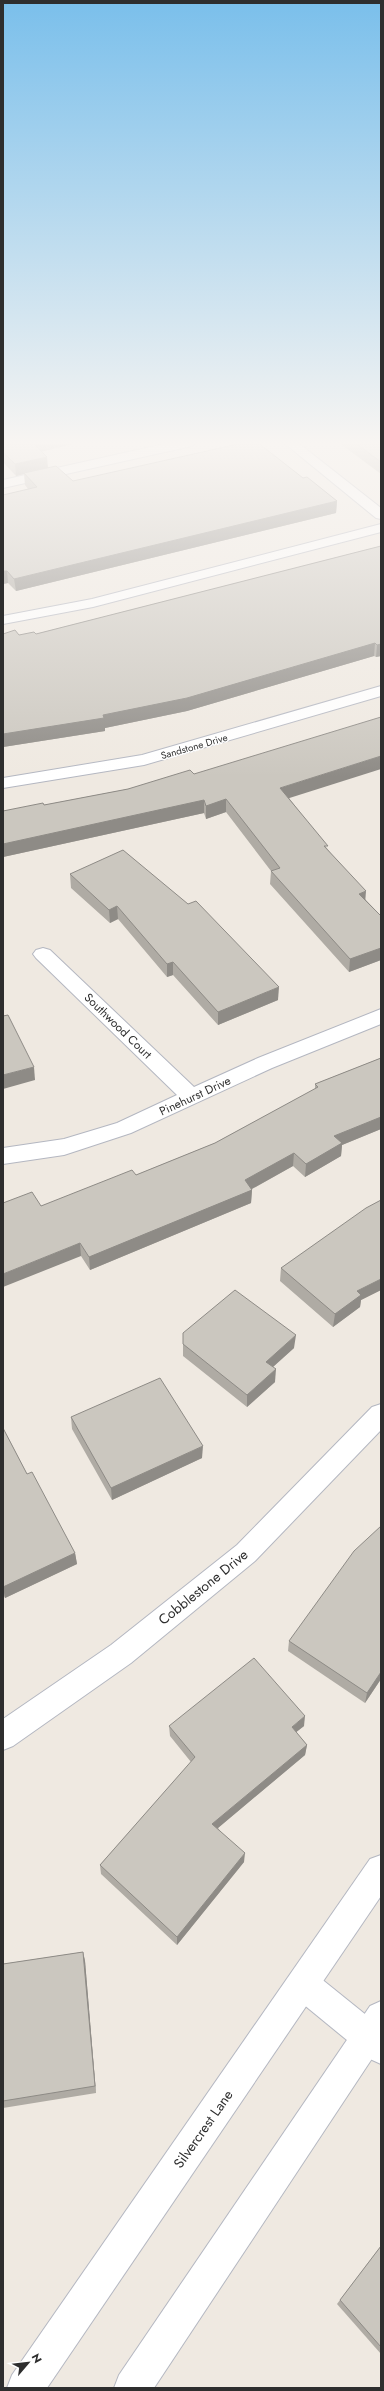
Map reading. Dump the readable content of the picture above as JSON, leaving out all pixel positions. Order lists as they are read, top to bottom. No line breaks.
{"streets":{"street":["Sandstone Drive","Southwood Court","Pinehurst Drive","Cobblestone Drive","Silvercrest Lane"]},"crossings":[["Southwood Court","Pinehurst Drive"]],"north":"top right"}
